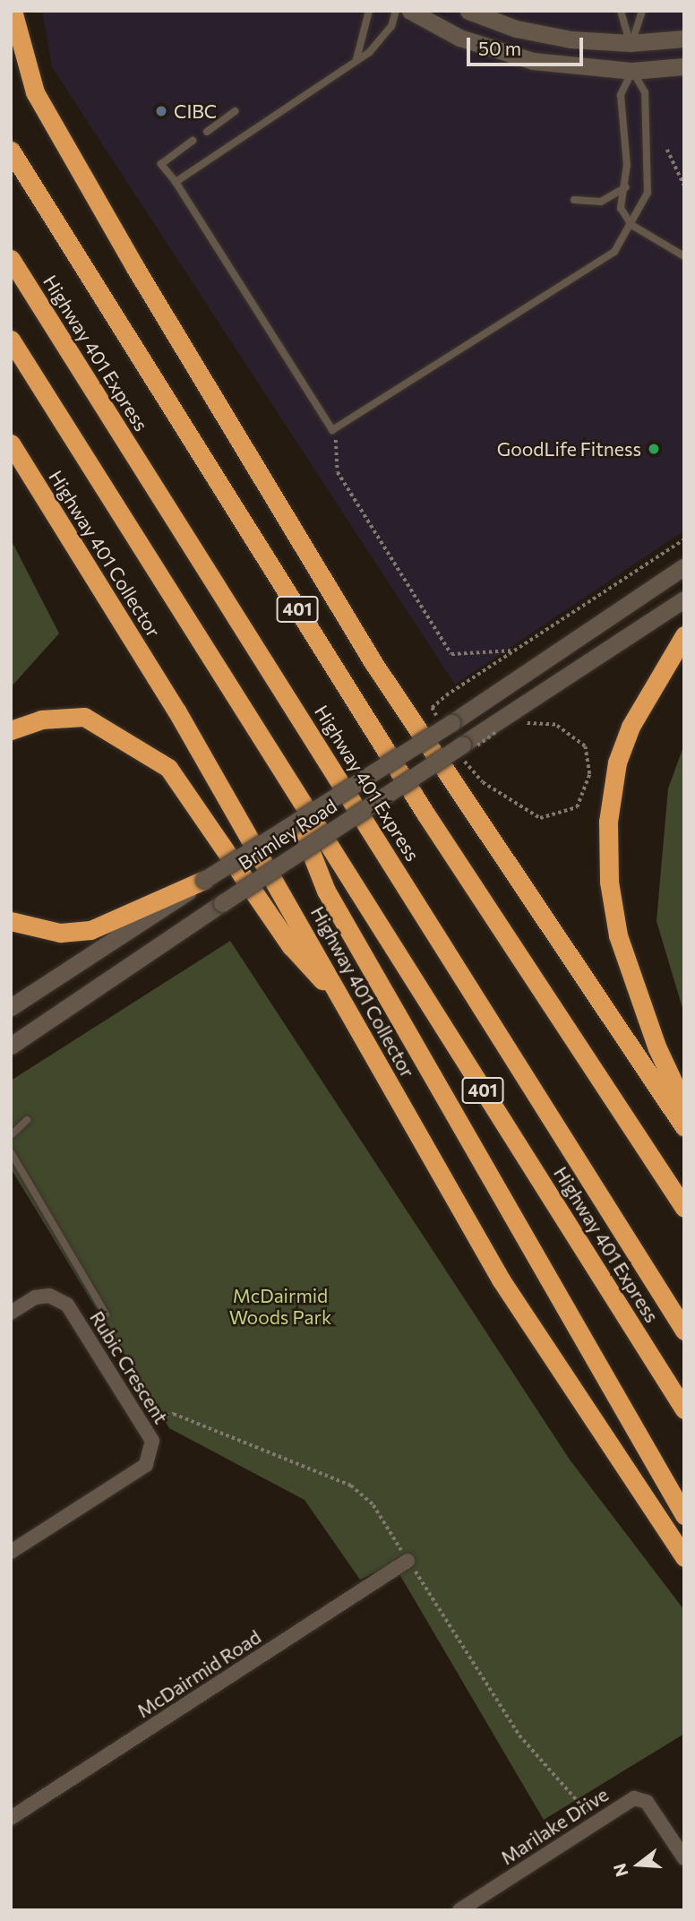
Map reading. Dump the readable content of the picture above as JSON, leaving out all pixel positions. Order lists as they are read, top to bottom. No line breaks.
{"streets":{"highway":["Highway 401 Express","Highway 401 Collector","401"],"main road":["Brimley Road"],"street":["Rubic Crescent","McDairmid Road","Marilake Drive"]},"parks":["McDairmid Woods Park"],"places":["CIBC","GoodLife Fitness"],"scale_bar":"50 m","north":"left"}
